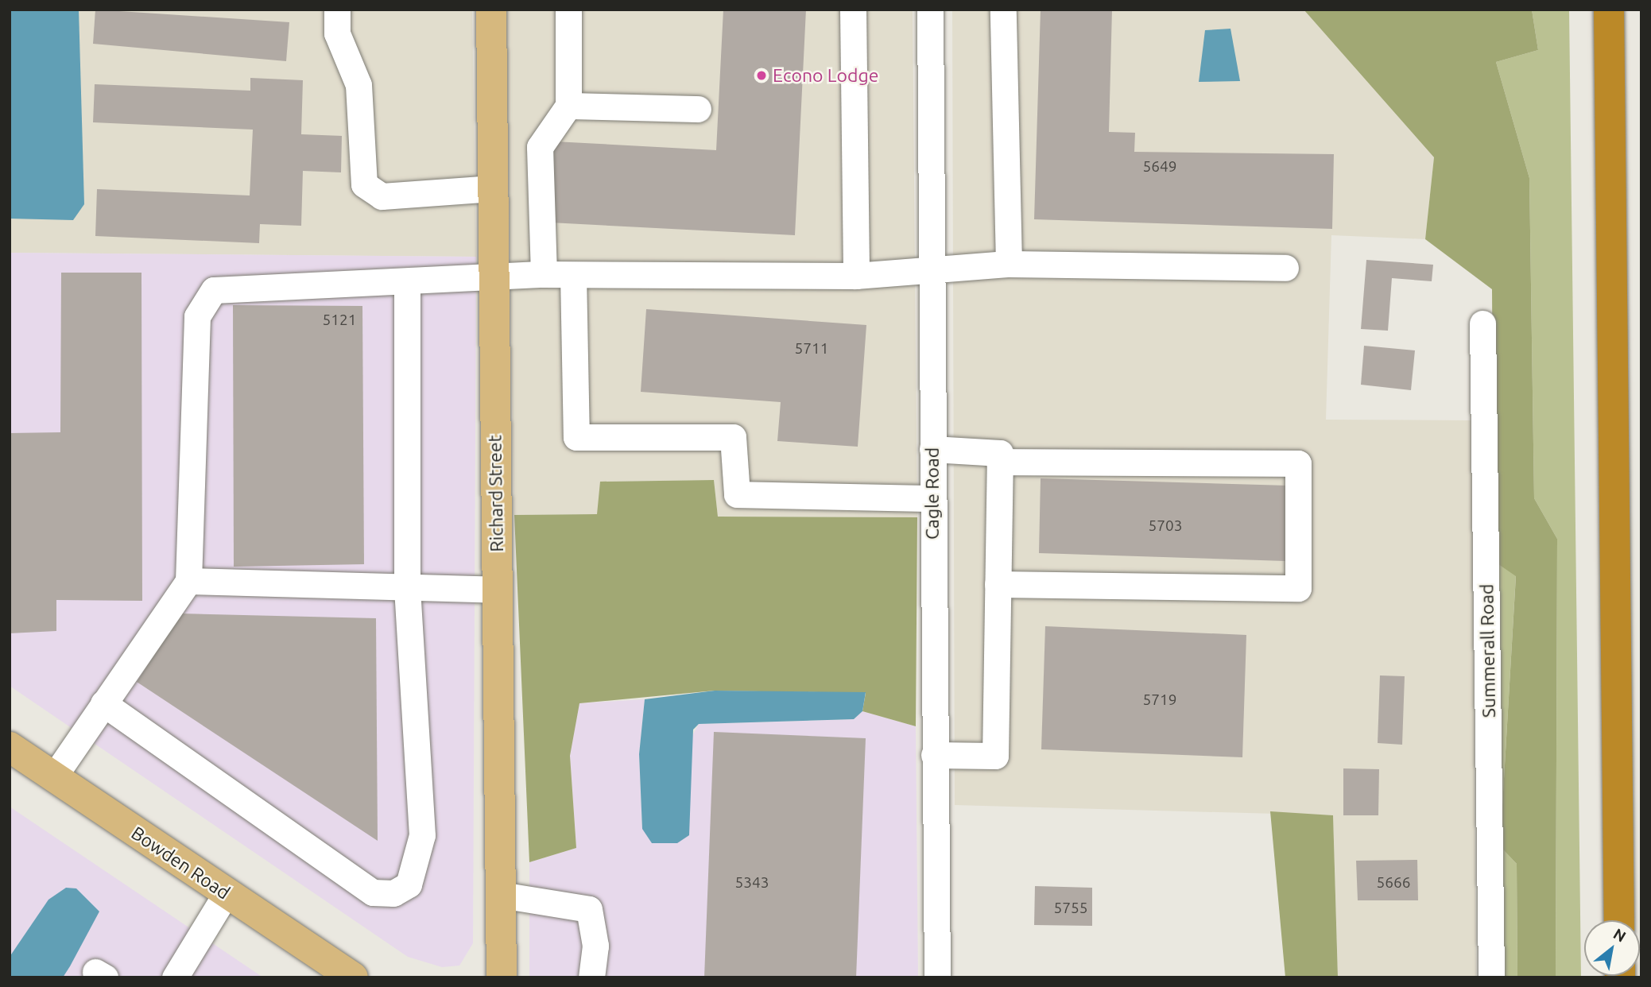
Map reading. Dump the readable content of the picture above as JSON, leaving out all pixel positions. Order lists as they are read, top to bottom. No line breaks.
{"streets":{"main road":["Richard Street","Bowden Road"],"street":["Cagle Road","Summerall Road"]},"places":["Econo Lodge"],"house_numbers":["5649","5121","5711","5703","5719","5343","5666","5755"],"north":"top right"}
